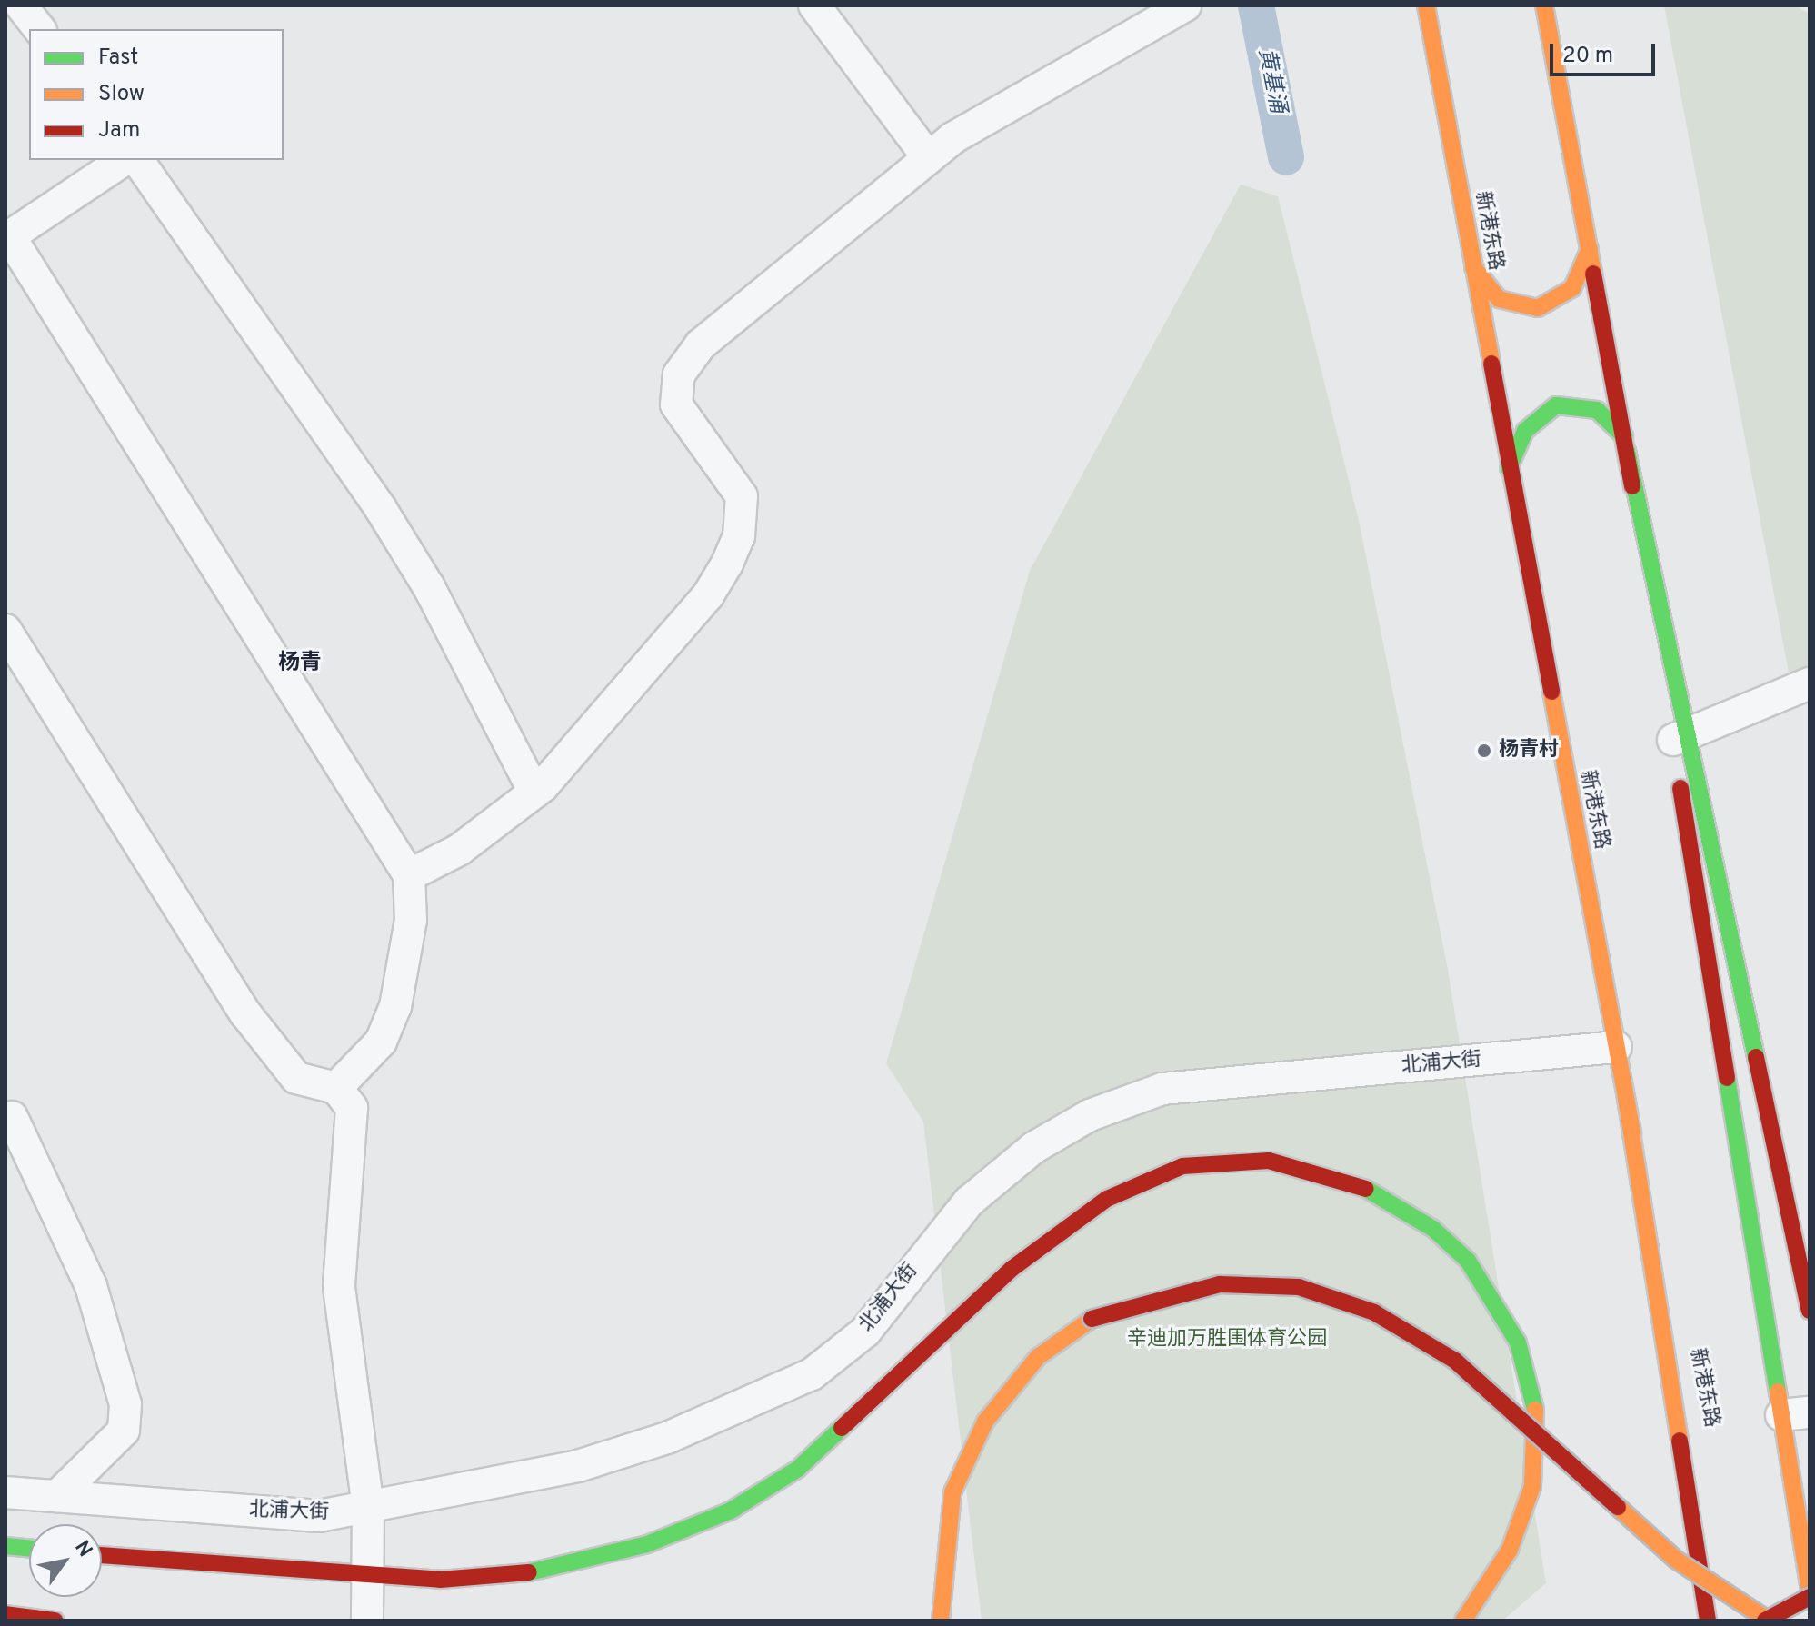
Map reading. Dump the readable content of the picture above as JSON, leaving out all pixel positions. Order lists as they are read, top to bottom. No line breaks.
{"streets":{"main road":["新港东路"],"street":["北浦大街"]},"crossings":[["新港东路","北浦大街"]],"districts":["杨青"],"water":["黄基涌"],"parks":["辛迪加万胜围体育公园"],"places":["杨青村"],"legend":["Fast","Slow","Jam"],"scale_bar":"20 m","north":"top right"}
